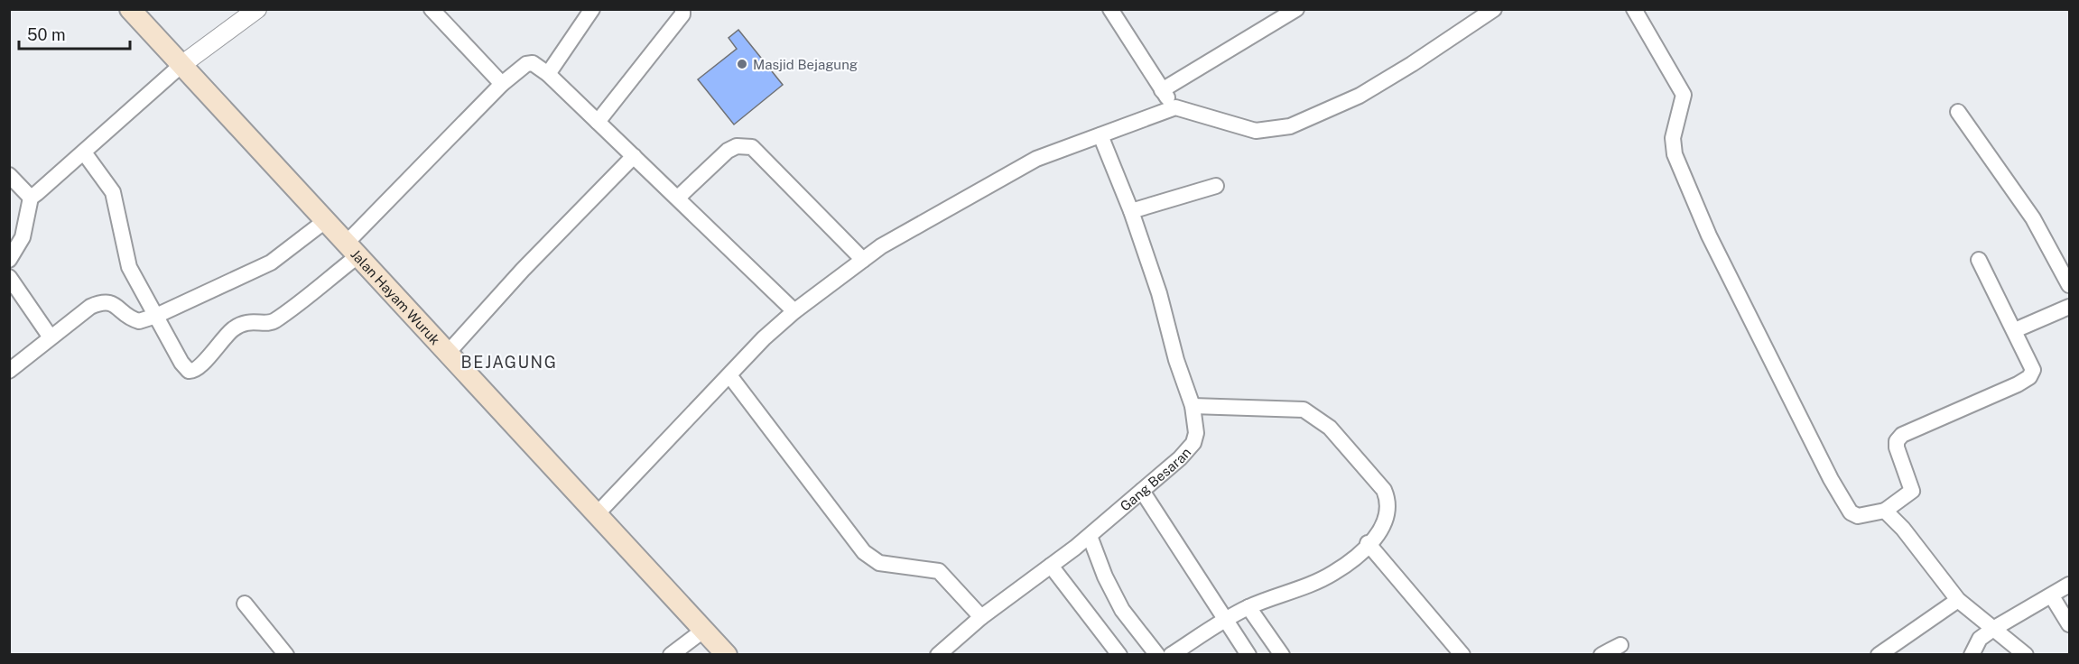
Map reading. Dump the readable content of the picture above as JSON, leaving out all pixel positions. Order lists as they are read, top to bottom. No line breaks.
{"streets":{"main road":["Jalan Hayam Wuruk"],"street":["Gang Besaran"]},"districts":["BEJAGUNG"],"places":["Masjid Bejagung"],"scale_bar":"50 m"}
